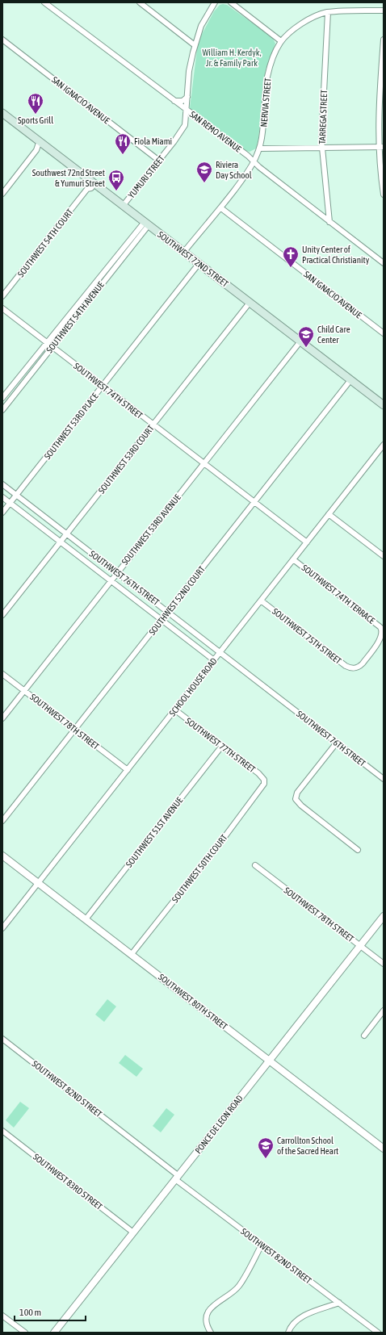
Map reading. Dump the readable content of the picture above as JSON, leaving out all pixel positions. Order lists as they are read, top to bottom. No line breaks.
{"streets":{"main road":["SOUTHWEST 72ND STREET"],"street":["SAN IGNACIO AVENUE","NERVIA STREET","TARREGA STREET","SAN REMO AVENUE","YUMURI STREET","SOUTHWEST 54TH COURT","SOUTHWEST 54TH AVENUE","SOUTHWEST 74TH STREET","SOUTHWEST 53RD PLACE","SOUTHWEST 53RD COURT","SOUTHWEST 53RD AVENUE","SOUTHWEST 76TH STREET","SOUTHWEST 74TH TERRACE","SOUTHWEST 52ND COURT","SOUTHWEST 75TH STREET","SCHOOL HOUSE ROAD","SOUTHWEST 78TH STREET","SOUTHWEST 77TH STREET","SOUTHWEST 51ST AVENUE","SOUTHWEST 50TH COURT","SOUTHWEST 80TH STREET","SOUTHWEST 82ND STREET","PONCE DE LEON ROAD","SOUTHWEST 83RD STREET"]},"crossings":[["SAN IGNACIO AVENUE","NERVIA STREET"],["SAN IGNACIO AVENUE","YUMURI STREET"],["NERVIA STREET","TARREGA STREET"],["NERVIA STREET","SAN REMO AVENUE"],["NERVIA STREET","SOUTHWEST 72ND STREET"],["TARREGA STREET","SAN REMO AVENUE"],["SAN REMO AVENUE","YUMURI STREET"],["YUMURI STREET","SOUTHWEST 72ND STREET"],["SOUTHWEST 54TH COURT","SOUTHWEST 72ND STREET"],["SOUTHWEST 72ND STREET","SOUTHWEST 54TH AVENUE"],["SOUTHWEST 72ND STREET","SOUTHWEST 53RD PLACE"],["SOUTHWEST 72ND STREET","SOUTHWEST 53RD COURT"],["SOUTHWEST 72ND STREET","SOUTHWEST 53RD AVENUE"],["SOUTHWEST 72ND STREET","SOUTHWEST 52ND COURT"],["SOUTHWEST 54TH AVENUE","SOUTHWEST 74TH STREET"],["SOUTHWEST 74TH STREET","SOUTHWEST 53RD PLACE"],["SOUTHWEST 74TH STREET","SOUTHWEST 53RD COURT"],["SOUTHWEST 74TH STREET","SOUTHWEST 53RD AVENUE"],["SOUTHWEST 74TH STREET","SOUTHWEST 52ND COURT"],["SOUTHWEST 74TH STREET","SCHOOL HOUSE ROAD"],["SOUTHWEST 53RD PLACE","SOUTHWEST 76TH STREET"],["SOUTHWEST 53RD COURT","SOUTHWEST 76TH STREET"],["SOUTHWEST 53RD AVENUE","SOUTHWEST 76TH STREET"],["SOUTHWEST 53RD AVENUE","SOUTHWEST 78TH STREET"],["SOUTHWEST 76TH STREET","SOUTHWEST 52ND COURT"],["SOUTHWEST 76TH STREET","SCHOOL HOUSE ROAD"],["SOUTHWEST 74TH TERRACE","SOUTHWEST 75TH STREET"],["SOUTHWEST 74TH TERRACE","SCHOOL HOUSE ROAD"],["SOUTHWEST 52ND COURT","SOUTHWEST 78TH STREET"],["SOUTHWEST 75TH STREET","SCHOOL HOUSE ROAD"],["SCHOOL HOUSE ROAD","SOUTHWEST 78TH STREET"],["SCHOOL HOUSE ROAD","SOUTHWEST 77TH STREET"],["SCHOOL HOUSE ROAD","SOUTHWEST 80TH STREET"],["SOUTHWEST 78TH STREET","PONCE DE LEON ROAD"],["SOUTHWEST 77TH STREET","SOUTHWEST 51ST AVENUE"],["SOUTHWEST 77TH STREET","SOUTHWEST 50TH COURT"],["SOUTHWEST 51ST AVENUE","SOUTHWEST 80TH STREET"],["SOUTHWEST 50TH COURT","SOUTHWEST 80TH STREET"],["SOUTHWEST 80TH STREET","PONCE DE LEON ROAD"],["SOUTHWEST 82ND STREET","PONCE DE LEON ROAD"],["PONCE DE LEON ROAD","SOUTHWEST 83RD STREET"]],"parks":["William H. Kerdyk, Jr. & Family Park"],"places":{"restaurant":["Sports Grill","Fiola Miami"],"school or university":["Riviera Day School","Child Care Center","Carrollton School of the Sacred Heart"],"bus stop":["Southwest 72nd Street & Yumuri Street"],"church":["Unity Center of Practical Christianity"]},"scale_bar":"100 m"}
